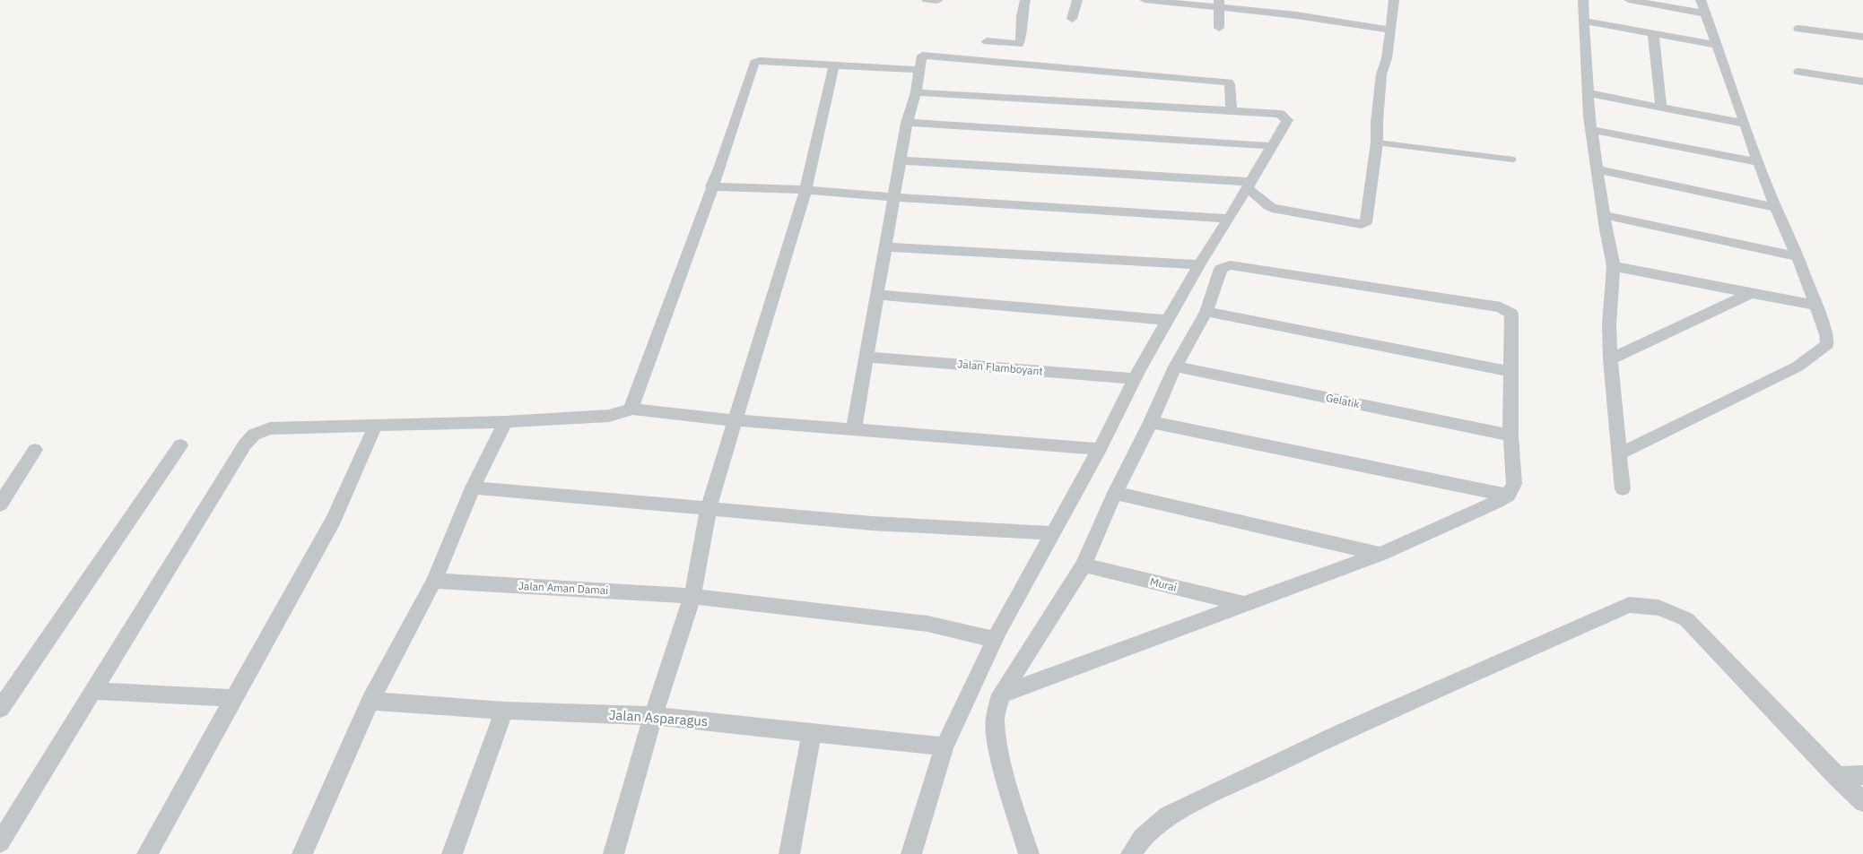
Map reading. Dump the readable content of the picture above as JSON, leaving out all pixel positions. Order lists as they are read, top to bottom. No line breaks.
{"streets":{"street":["Jalan Flamboyant","Gelatik","Murai","Jalan Aman Damai","Jalan Asparagus"]}}
